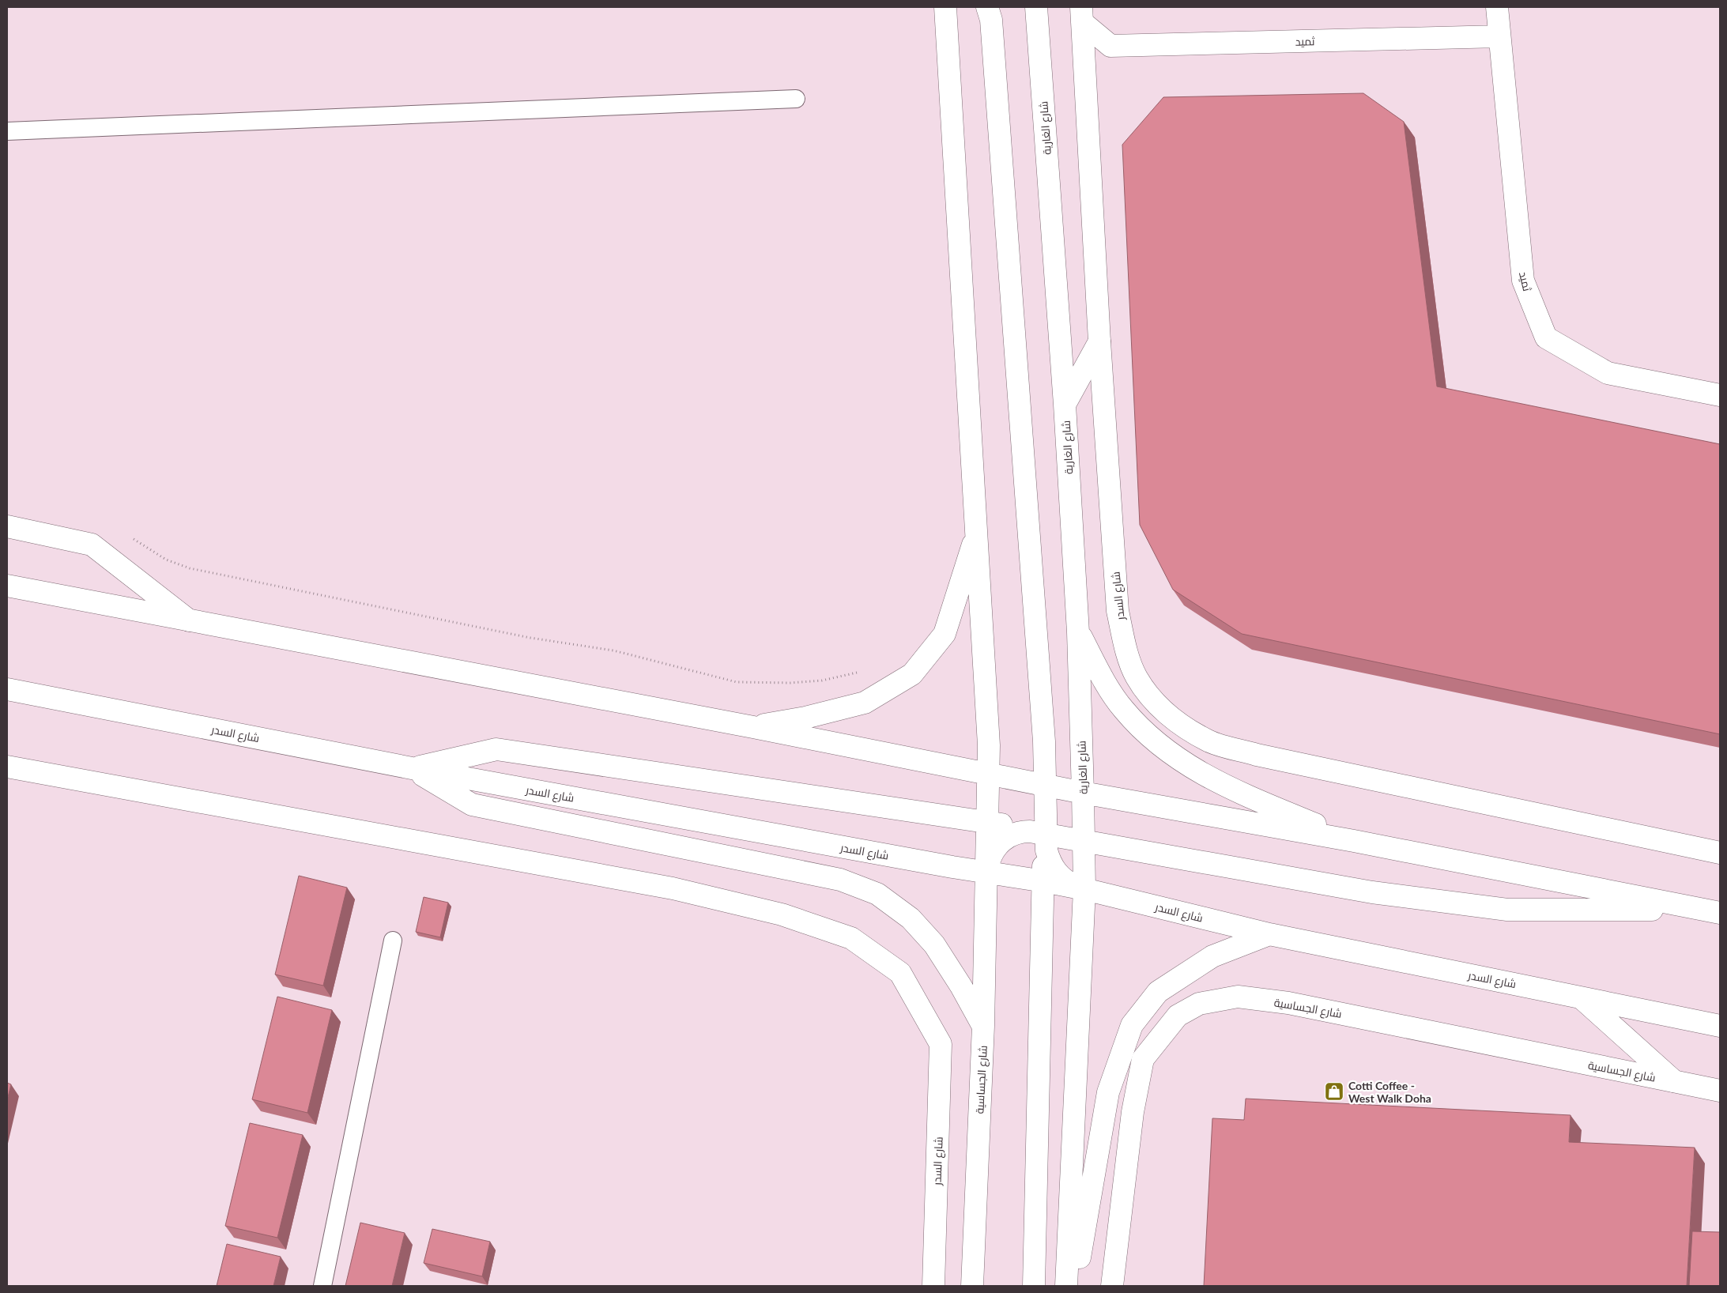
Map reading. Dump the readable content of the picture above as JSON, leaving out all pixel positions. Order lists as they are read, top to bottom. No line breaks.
{"streets":{"main road":["ثميد","شارع الغارية","شارع السدر","شارع الجساسية"]},"crossings":[["شارع الغارية","شارع السدر"],["شارع السدر","شارع الجساسية"]],"places":{"shop":["Cotti Coffee - West Walk Doha"]}}
